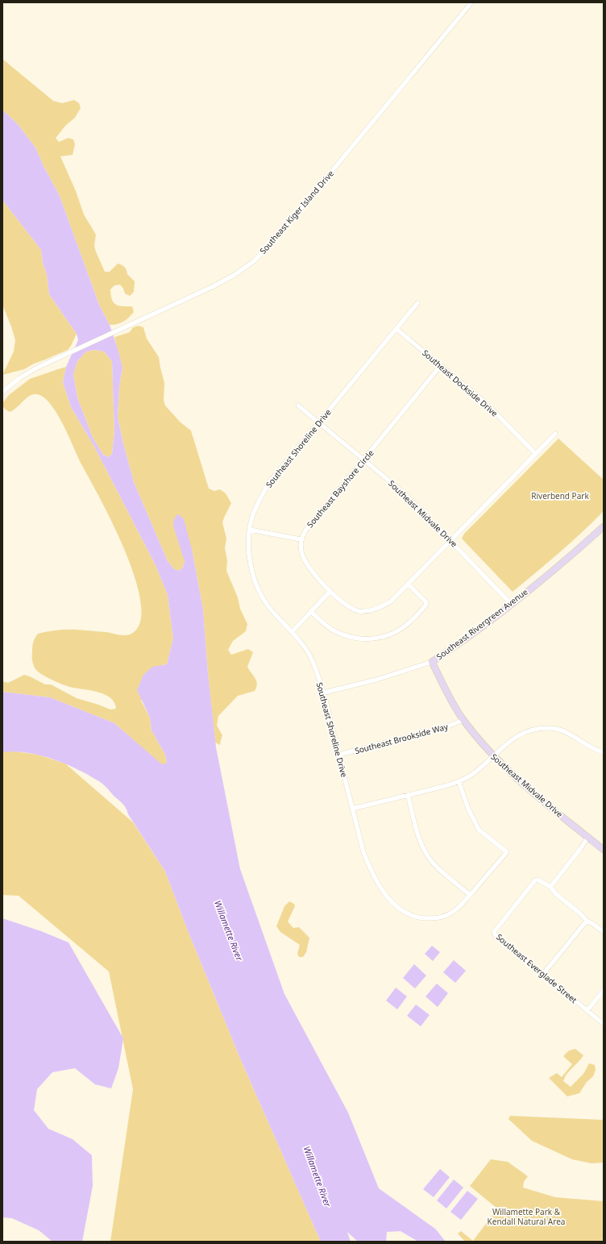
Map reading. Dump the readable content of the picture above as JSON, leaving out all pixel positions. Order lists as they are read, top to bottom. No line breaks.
{"streets":{"street":["Southeast Kiger Island Drive","Southeast Dockside Drive","Southeast Shoreline Drive","Southeast Bayshore Circle","Southeast Midvale Drive","Southeast Rivergreen Avenue","Southeast Brookside Way","Southeast Everglade Street"]},"crossings":[["Southeast Dockside Drive","Southeast Shoreline Drive"],["Southeast Dockside Drive","Southeast Bayshore Circle"],["Southeast Shoreline Drive","Southeast Midvale Drive"],["Southeast Shoreline Drive","Southeast Rivergreen Avenue"],["Southeast Shoreline Drive","Southeast Brookside Way"],["Southeast Bayshore Circle","Southeast Midvale Drive"],["Southeast Midvale Drive","Southeast Rivergreen Avenue"],["Southeast Midvale Drive","Southeast Brookside Way"]],"water":["Willamette River"],"parks":["Riverbend Park","Willamette Park & Kendall Natural Area"]}
